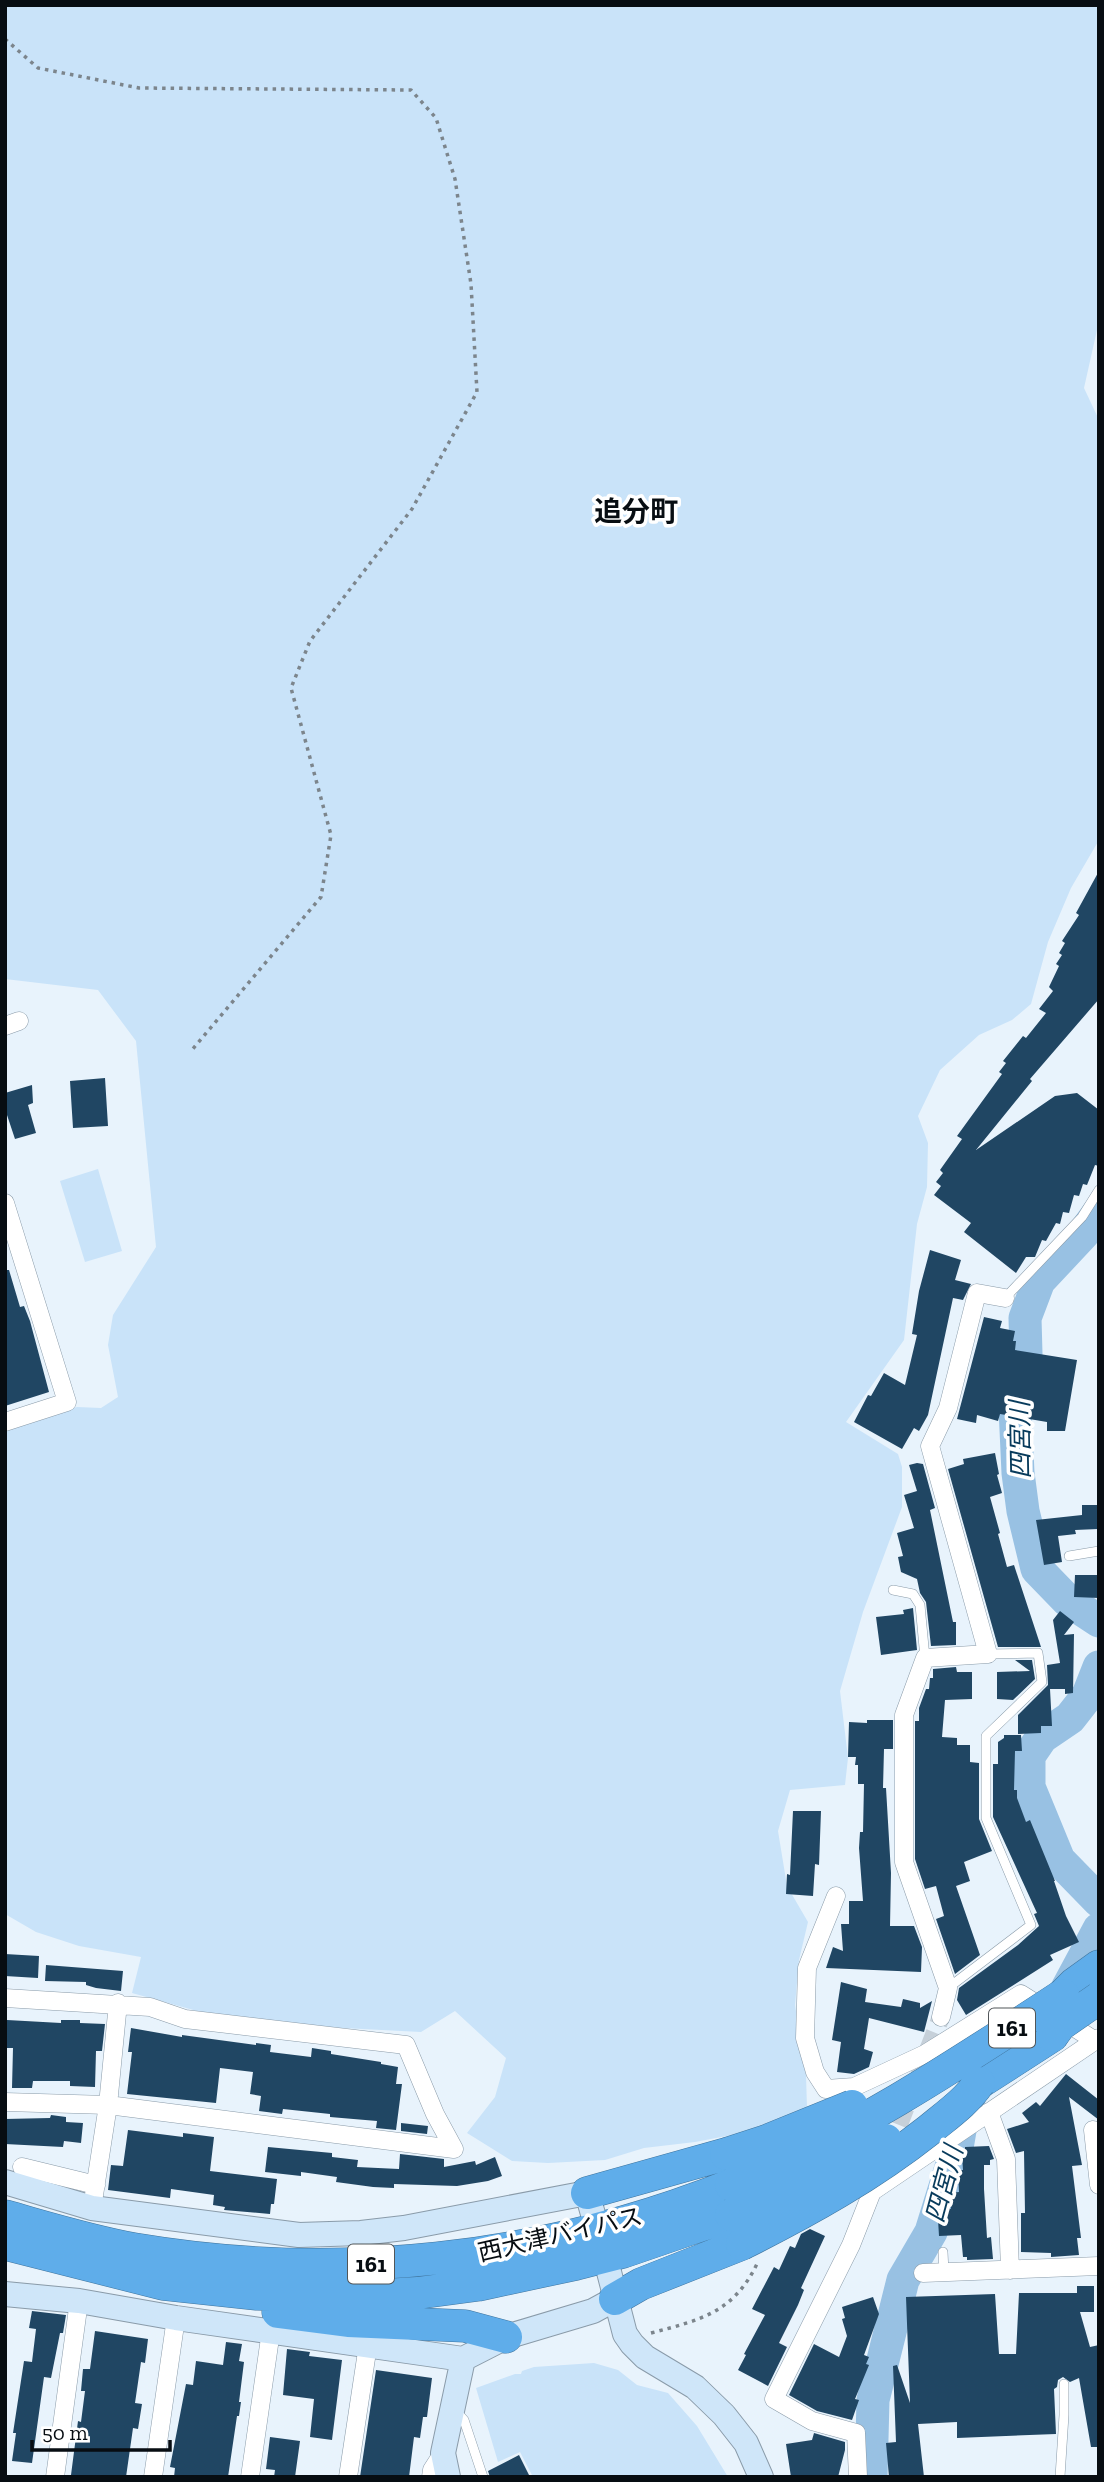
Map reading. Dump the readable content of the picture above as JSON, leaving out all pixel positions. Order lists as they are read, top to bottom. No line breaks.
{"streets":{"highway":["161","西大津バイパス"]},"crossings":[["161","西大津バイパス"]],"districts":["追分町"],"water":["四宮川"],"scale_bar":"50 m"}
